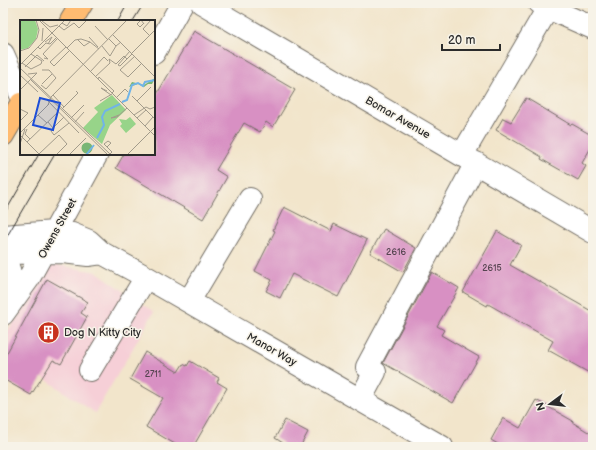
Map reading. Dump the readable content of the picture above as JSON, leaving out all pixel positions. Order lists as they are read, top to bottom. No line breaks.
{"streets":{"street":["Bomar Avenue","Owens Street","Manor Way"]},"crossings":[["Owens Street","Manor Way"]],"places":{"building":["Dog N Kitty City"]},"house_numbers":["2616","2615","2711"],"scale_bar":"20 m","north":"left"}
